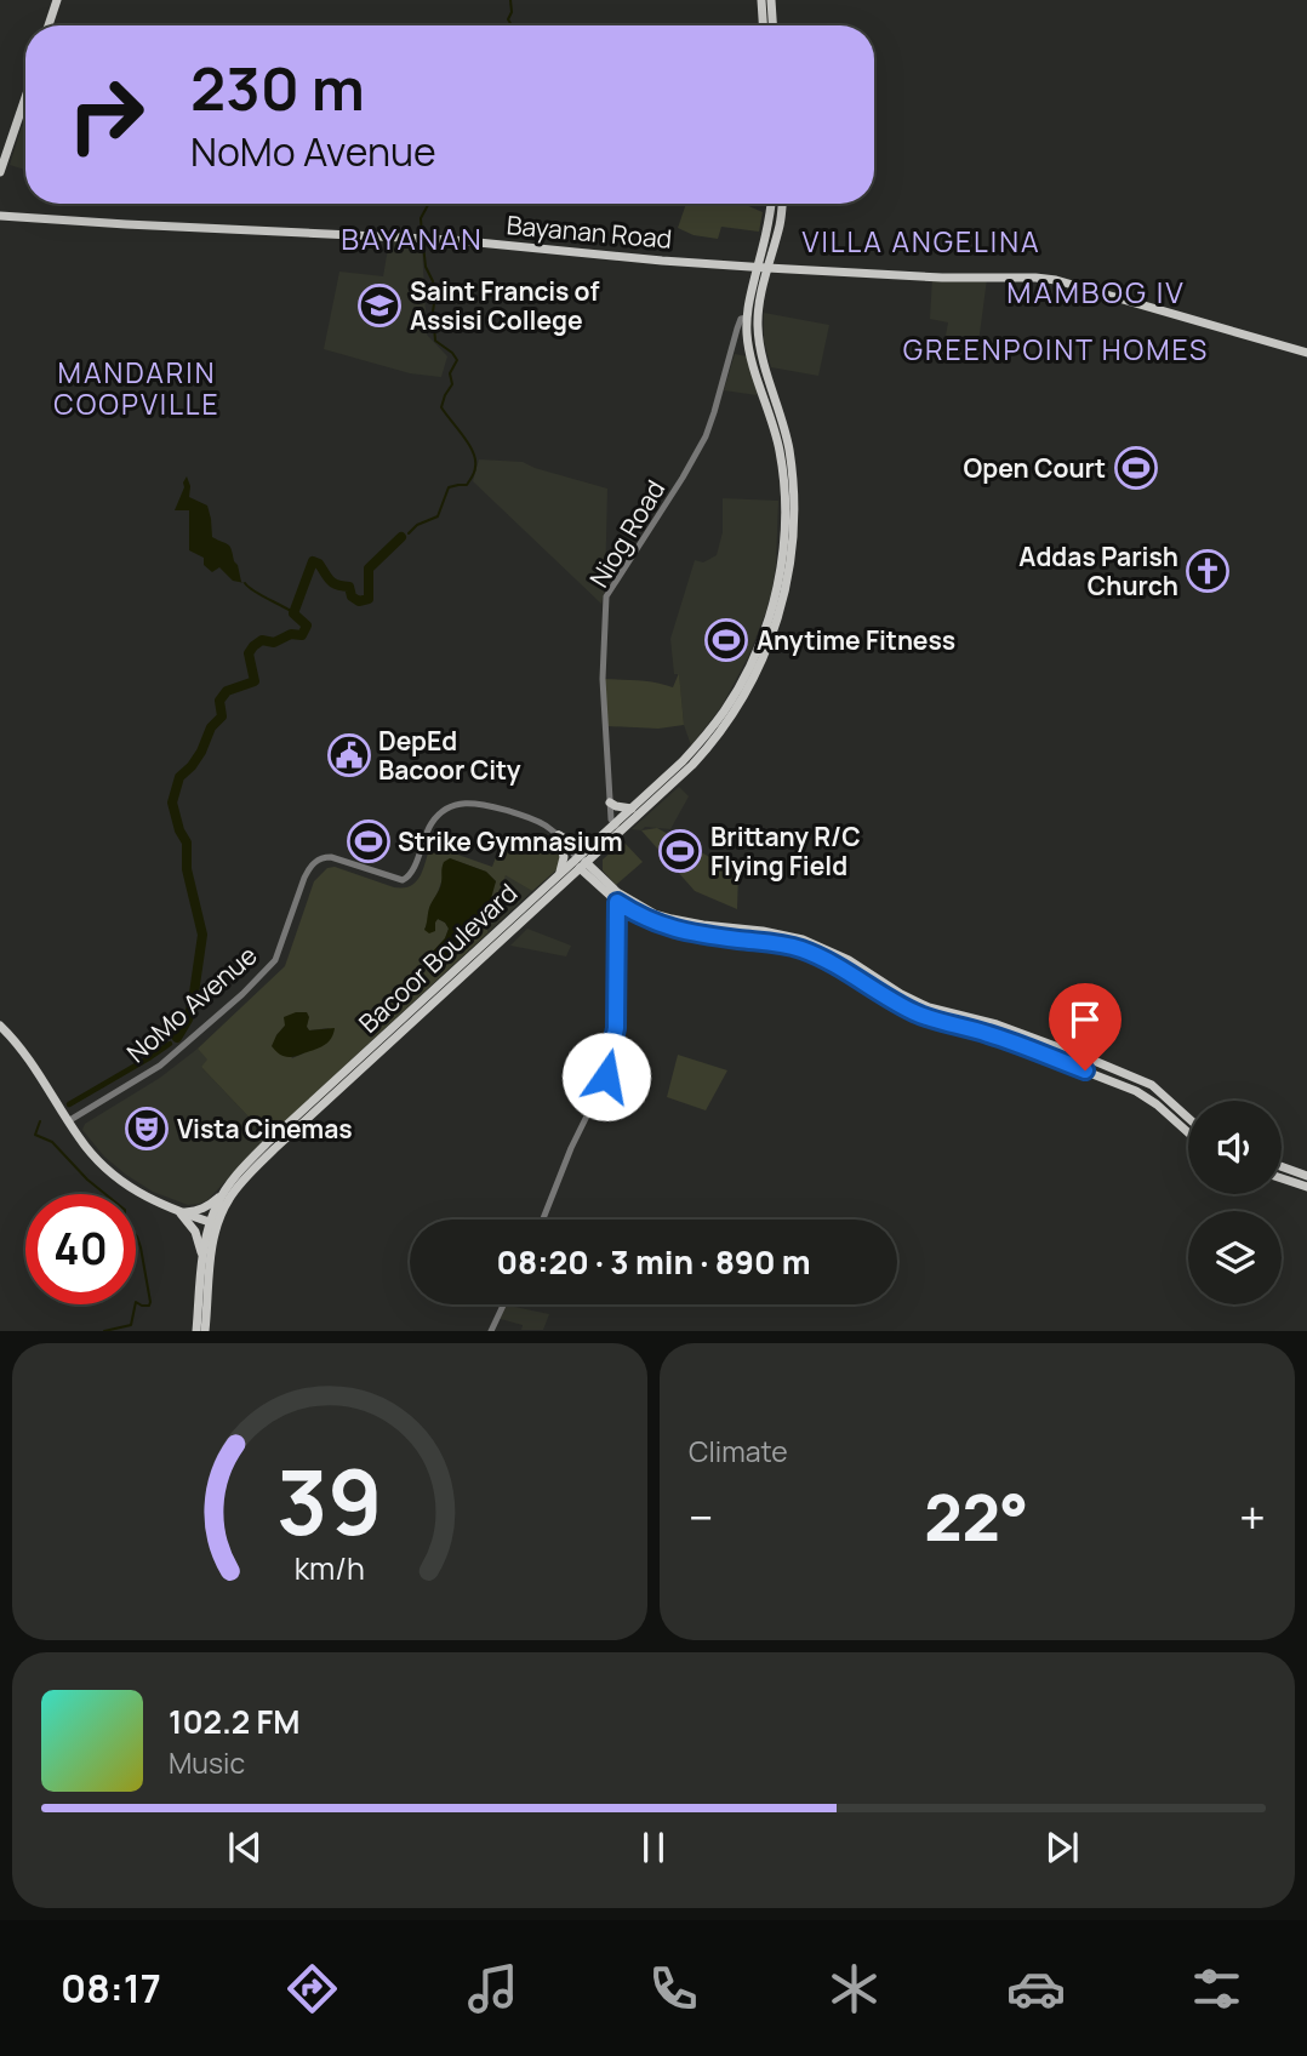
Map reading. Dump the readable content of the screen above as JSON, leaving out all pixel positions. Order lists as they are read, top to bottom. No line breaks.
{"streets":{"main road":["Bayanan Road","Bacoor Boulevard","NoMo Avenue"],"street":["Niog Road"]},"crossings":[["Bayanan Road","Bacoor Boulevard"],["Niog Road","Bacoor Boulevard"],["Bacoor Boulevard","NoMo Avenue"]],"districts":["BAYANAN","VILLA ANGELINA","MAMBOG IV","GREENPOINT HOMES","MANDARIN COOPVILLE"],"places":{"school or university":["Saint Francis of Assisi College"],"sports":["Open Court","Anytime Fitness","Strike Gymnasium","Brittany R/C Flying Field"],"church":["Addas Parish Church"],"public building":["DepEd Bacoor City"],"theatre":["Vista Cinemas"]},"page":{"turn":["230 m","NoMo Avenue"],"limit":"40","trip":"08:20 · 3 min · 890 m","tile":"Climate","heat":["−","22°","+"],"song":["102.2 FM","Music"],"tabs":"08:17","gauge":["39","km/h"]}}
